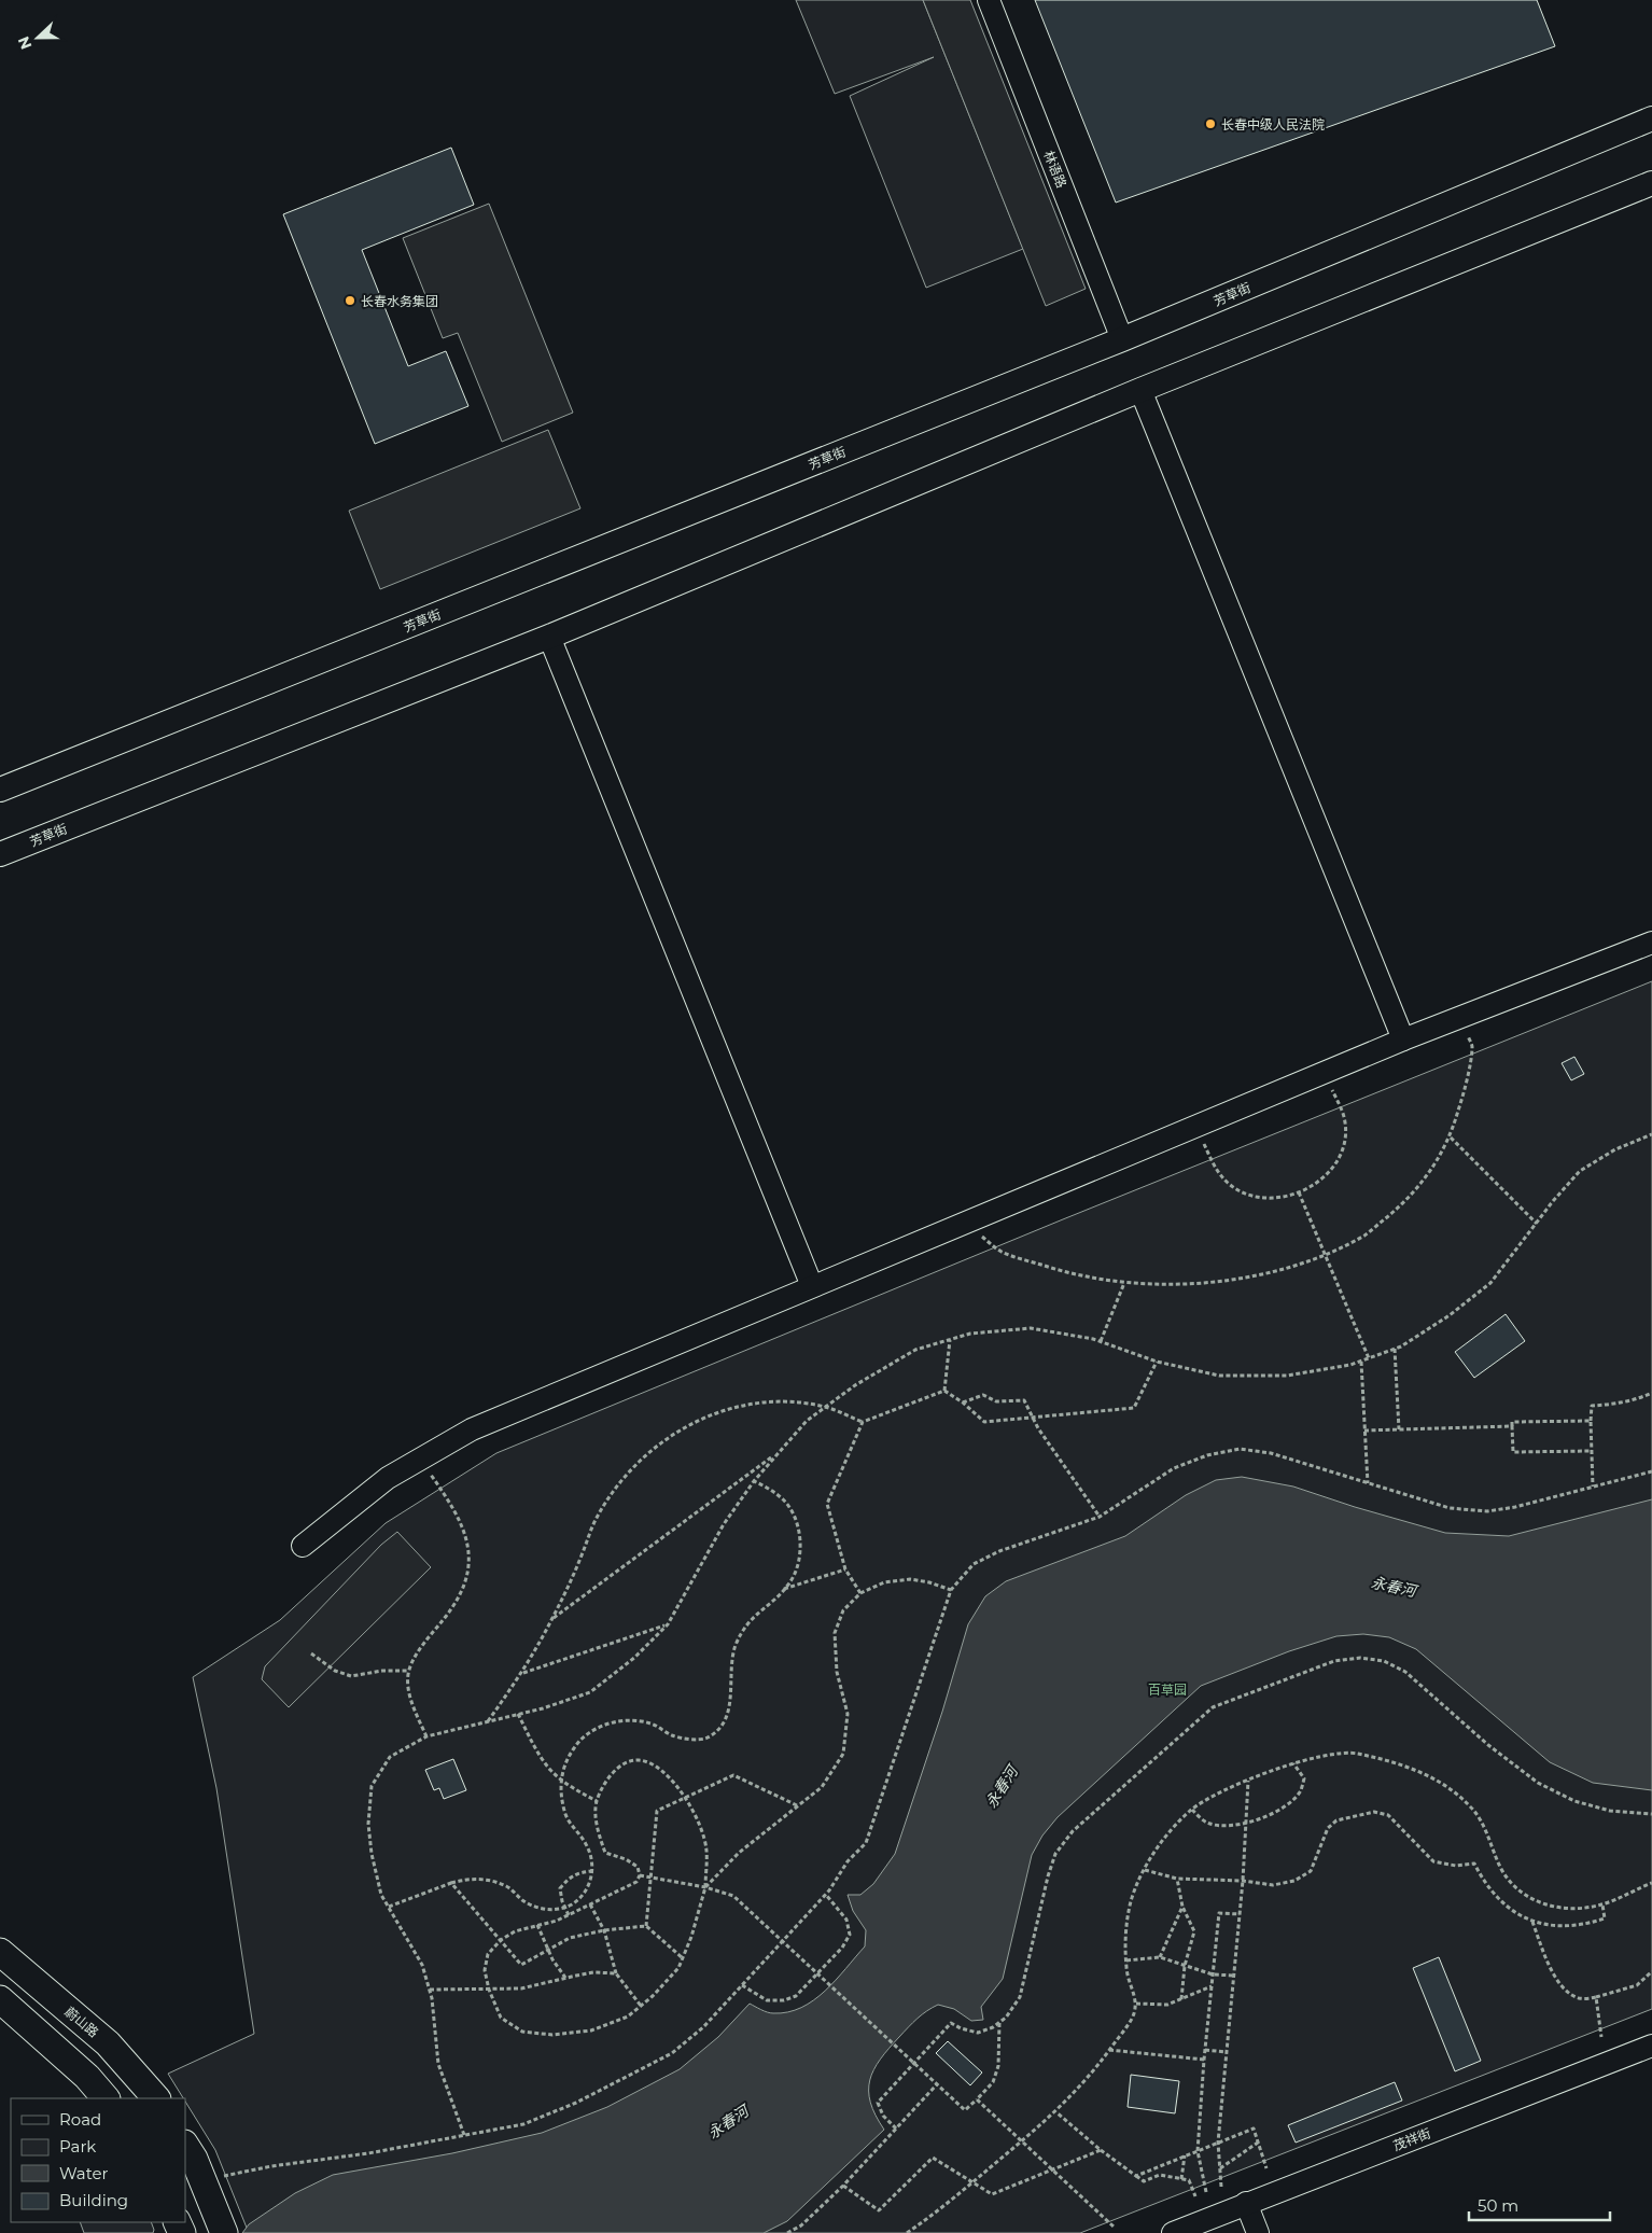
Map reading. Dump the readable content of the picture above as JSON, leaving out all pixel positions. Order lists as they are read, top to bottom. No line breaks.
{"streets":{"main road":["芳草街","蔚山路"],"street":["林语路","茂祥街"]},"crossings":[["林语路","芳草街"]],"water":["永春河"],"parks":["百草园"],"places":["长春中级人民法院","长春水务集团"],"legend":["Road","Park","Water","Building"],"scale_bar":"50 m","north":"left"}
